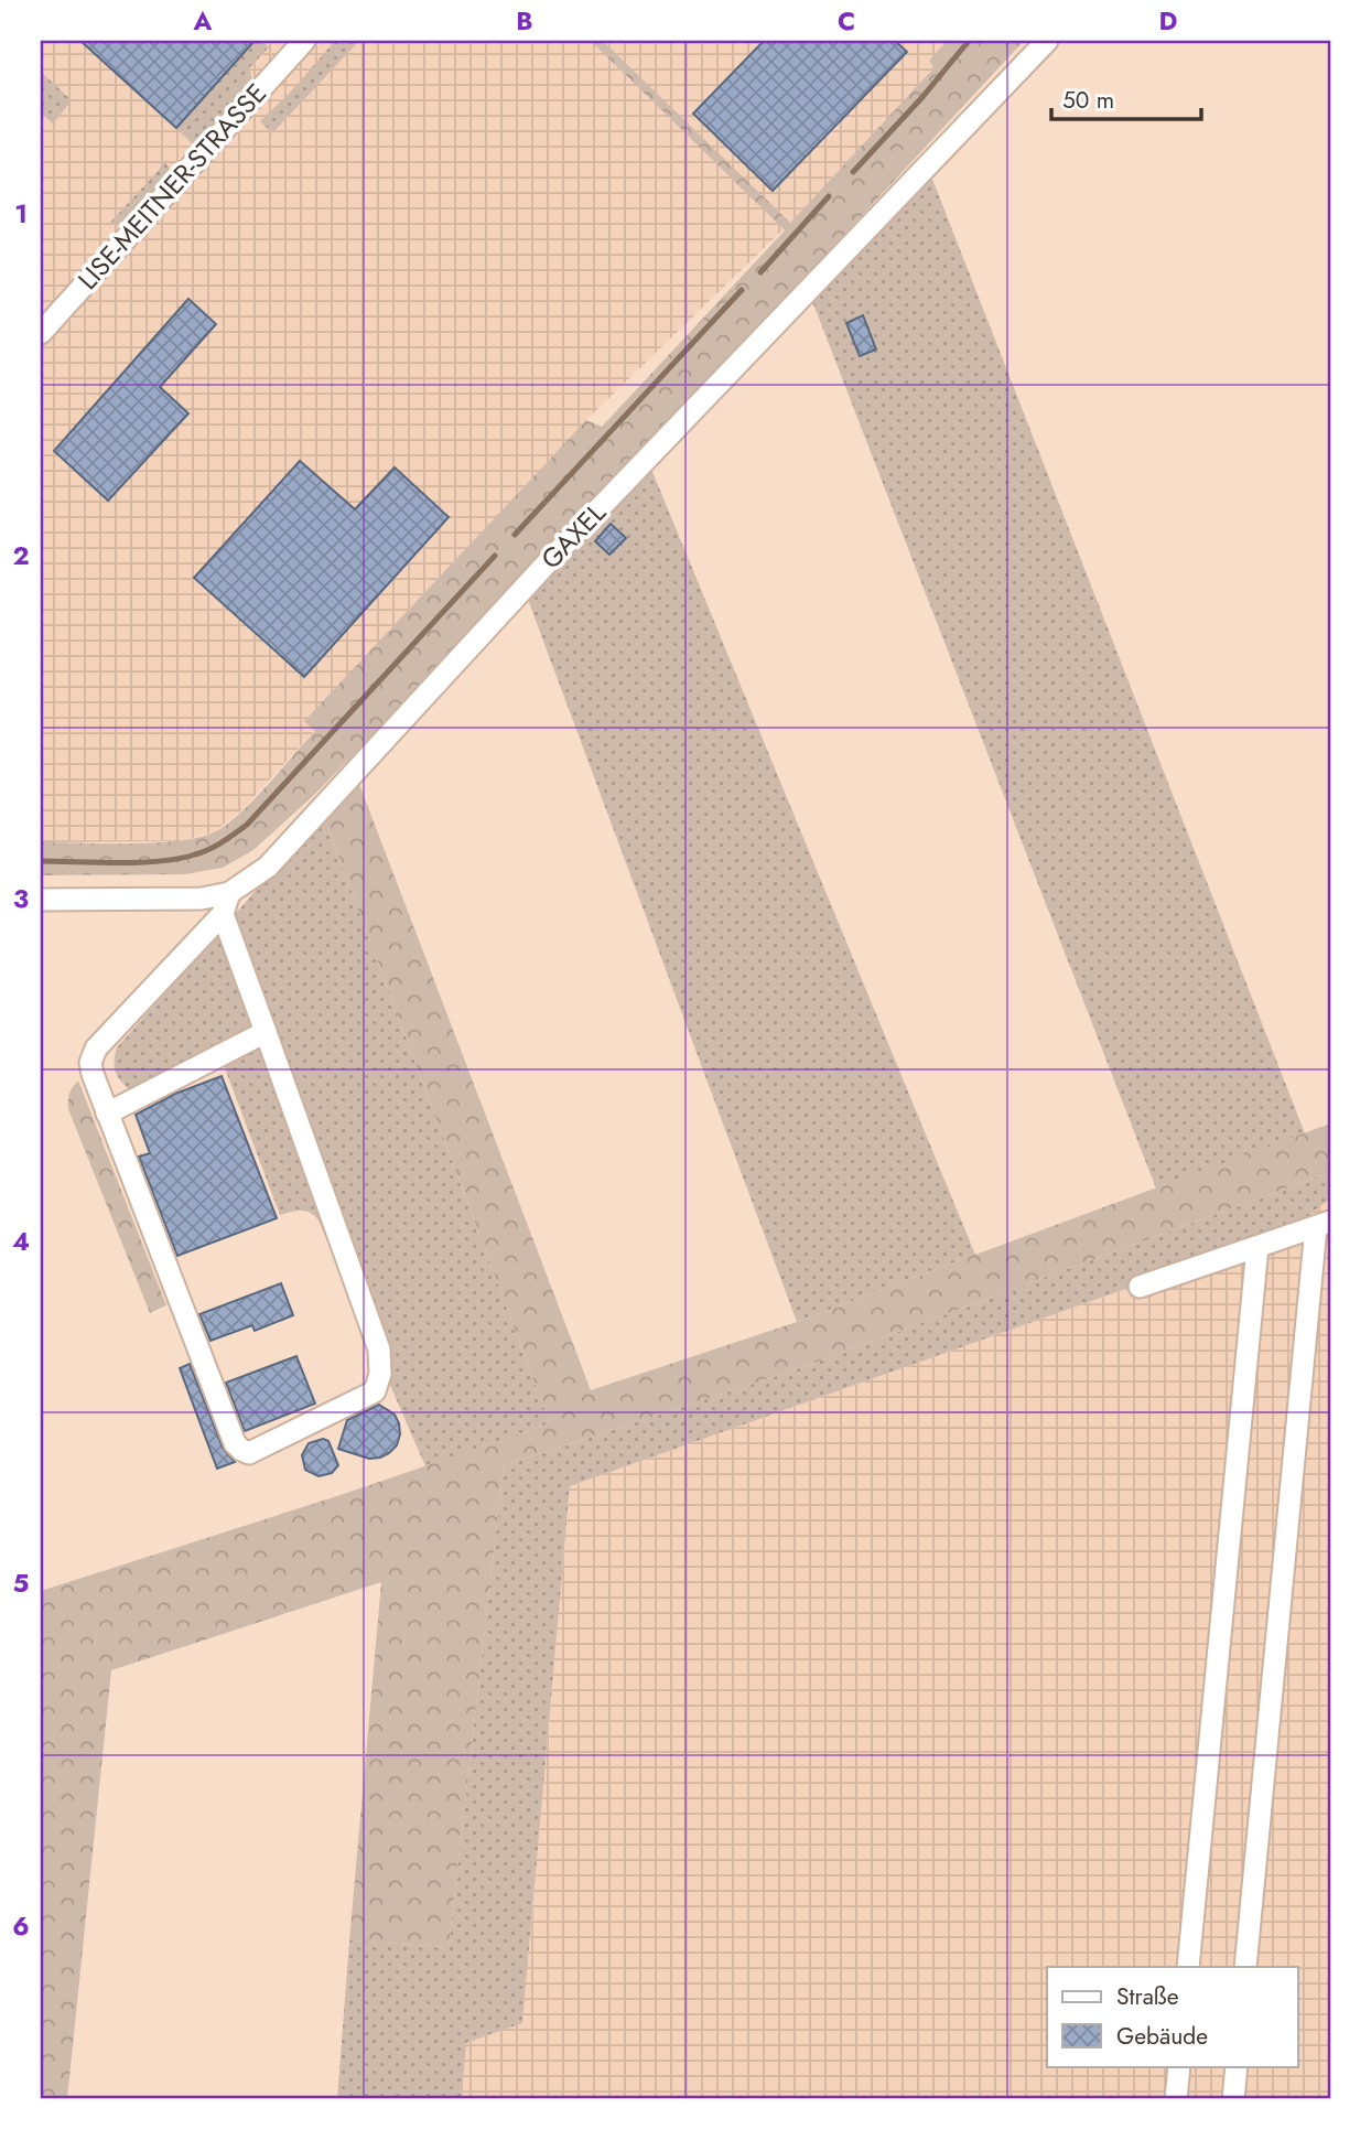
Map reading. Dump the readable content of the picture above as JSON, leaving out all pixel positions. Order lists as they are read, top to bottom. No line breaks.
{"streets":{"street":["LISE-MEITNER-STRASSE","GAXEL"]},"legend":["Straße","Gebäude"],"scale_bar":"50 m","grid":{"columns":["A","B","C","D"],"rows":["1","2","3","4","5","6"]}}
